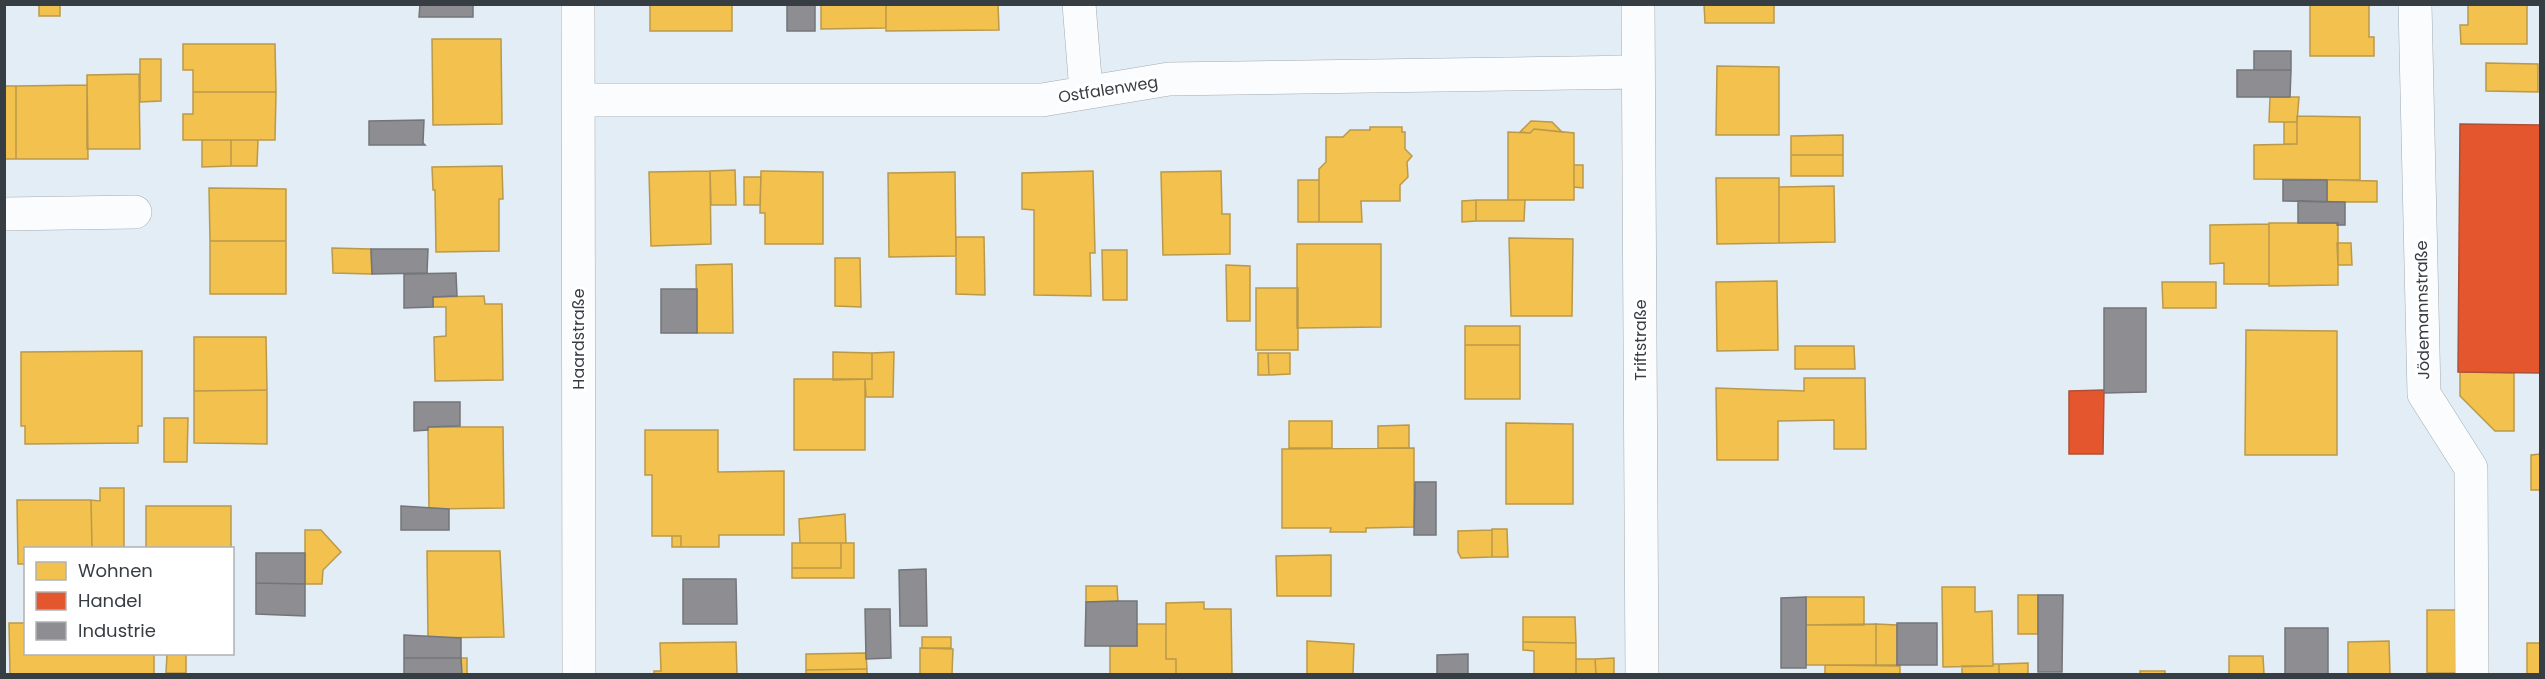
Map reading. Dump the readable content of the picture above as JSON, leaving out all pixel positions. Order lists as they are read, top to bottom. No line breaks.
{"streets":{"street":["Ostfalenweg","Jödemannstraße","Haardstraße","Triftstraße"]},"crossings":[["Ostfalenweg","Haardstraße"],["Ostfalenweg","Triftstraße"]],"legend":["Wohnen","Handel","Industrie"]}
